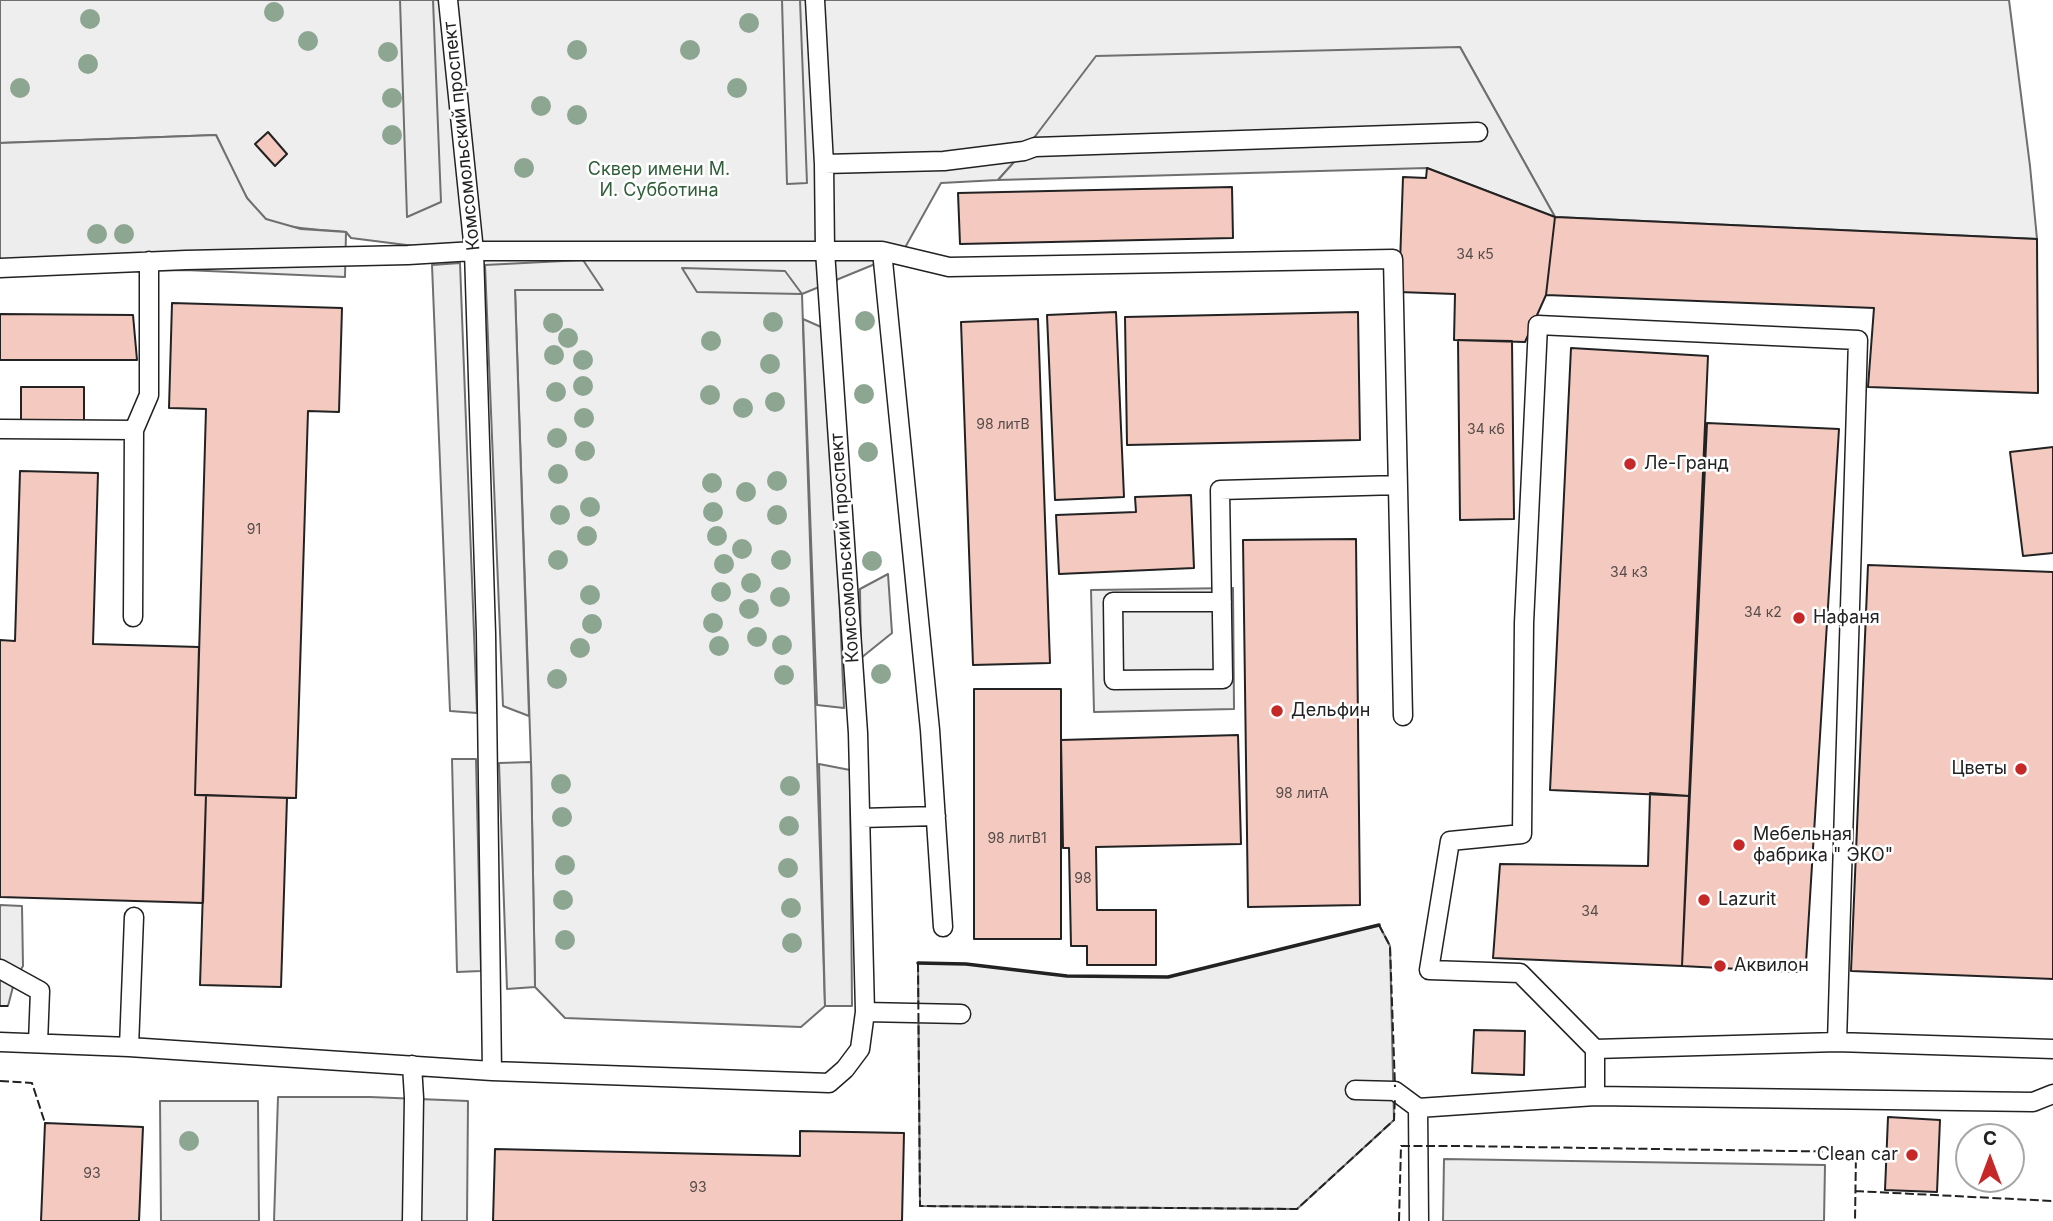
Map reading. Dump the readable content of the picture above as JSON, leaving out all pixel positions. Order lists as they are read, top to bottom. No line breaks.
{"streets":{"lane":["Комсомольский проспект"]},"parks":["Сквер имени М. И. Субботина"],"places":["Ле-Гранд","Нафаня","Дельфин","Цветы","Мебельная фабрика \" ЭКО\"","Lazurit","Аквилон","Clean car"],"house_numbers":["34 к5","98 литВ","34 к6","91","34 к3","34 к2","98 литА","98 литВ1","98","34","93","93"],"north":"top"}
